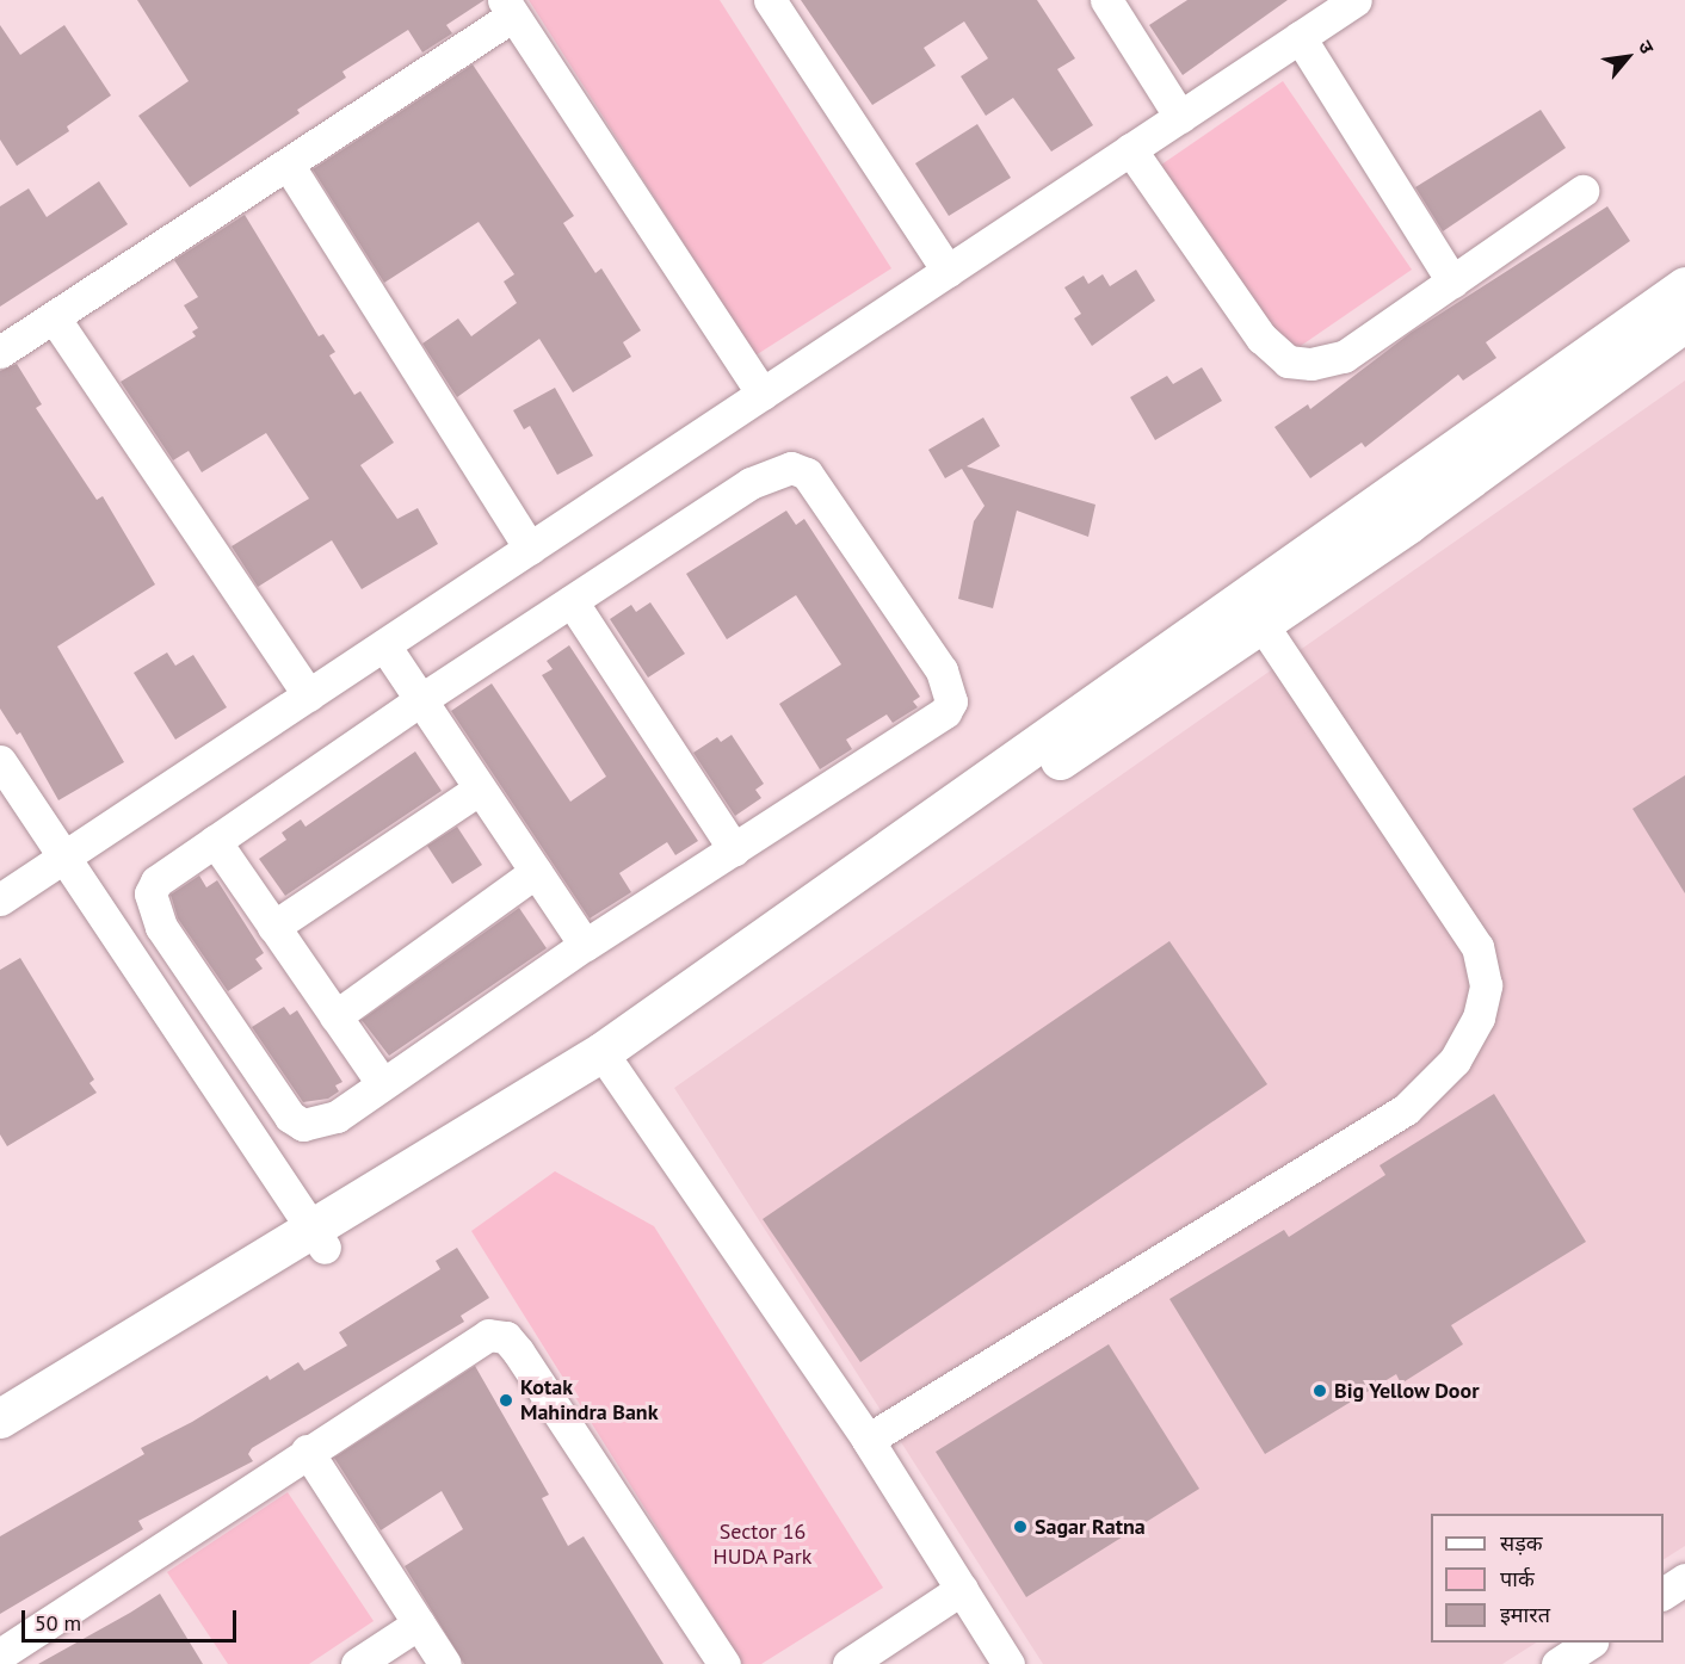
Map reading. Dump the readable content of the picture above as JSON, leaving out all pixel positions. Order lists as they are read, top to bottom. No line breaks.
{"parks":["Sector 16 HUDA Park"],"places":["Big Yellow Door","Kotak Mahindra Bank","Sagar Ratna"],"legend":["सड़क","पार्क","इमारत"],"scale_bar":"50 m","north":"top right"}
